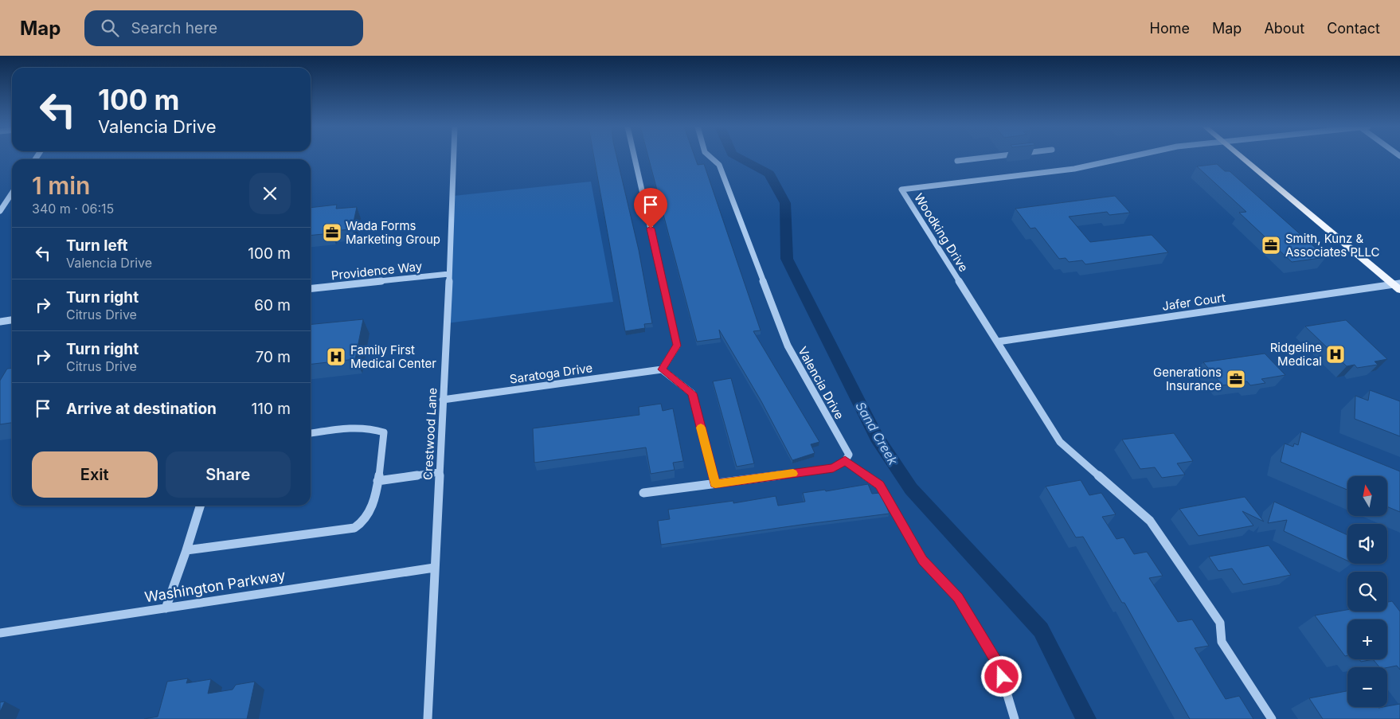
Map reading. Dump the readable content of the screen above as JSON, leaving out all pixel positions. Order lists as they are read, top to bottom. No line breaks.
{"streets":{"street":["Woodking Drive","Providence Way","Jafer Court","Saratoga Drive","Valencia Drive","Crestwood Lane","Washington Parkway"]},"crossings":[["Woodking Drive","Jafer Court"],["Providence Way","Crestwood Lane"],["Saratoga Drive","Crestwood Lane"],["Crestwood Lane","Washington Parkway"]],"water":["Sand Creek"],"places":{"office":["Wada Forms Marketing Group","Smith, Kunz & Associates PLLC","Generations Insurance"],"hospital":["Ridgeline Medical","Family First Medical Center"]},"north":"top","page":{"header":"Map","search":"Search here","nav":["Home","Map","About","Contact"],"turn":["100 m","Valencia Drive"],"heading":["1 min","340 m · 06:15"],"list":[{"name":"Turn left","note":"Valencia Drive","value":"100 m"},{"name":"Turn right","note":"Citrus Drive","value":"60 m"},{"name":"Turn right","note":"Citrus Drive","value":"70 m"},{"name":"Arrive at destination","value":"110 m"}],"buttons":["Exit","Share"],"map_buttons":["+","−"]}}
